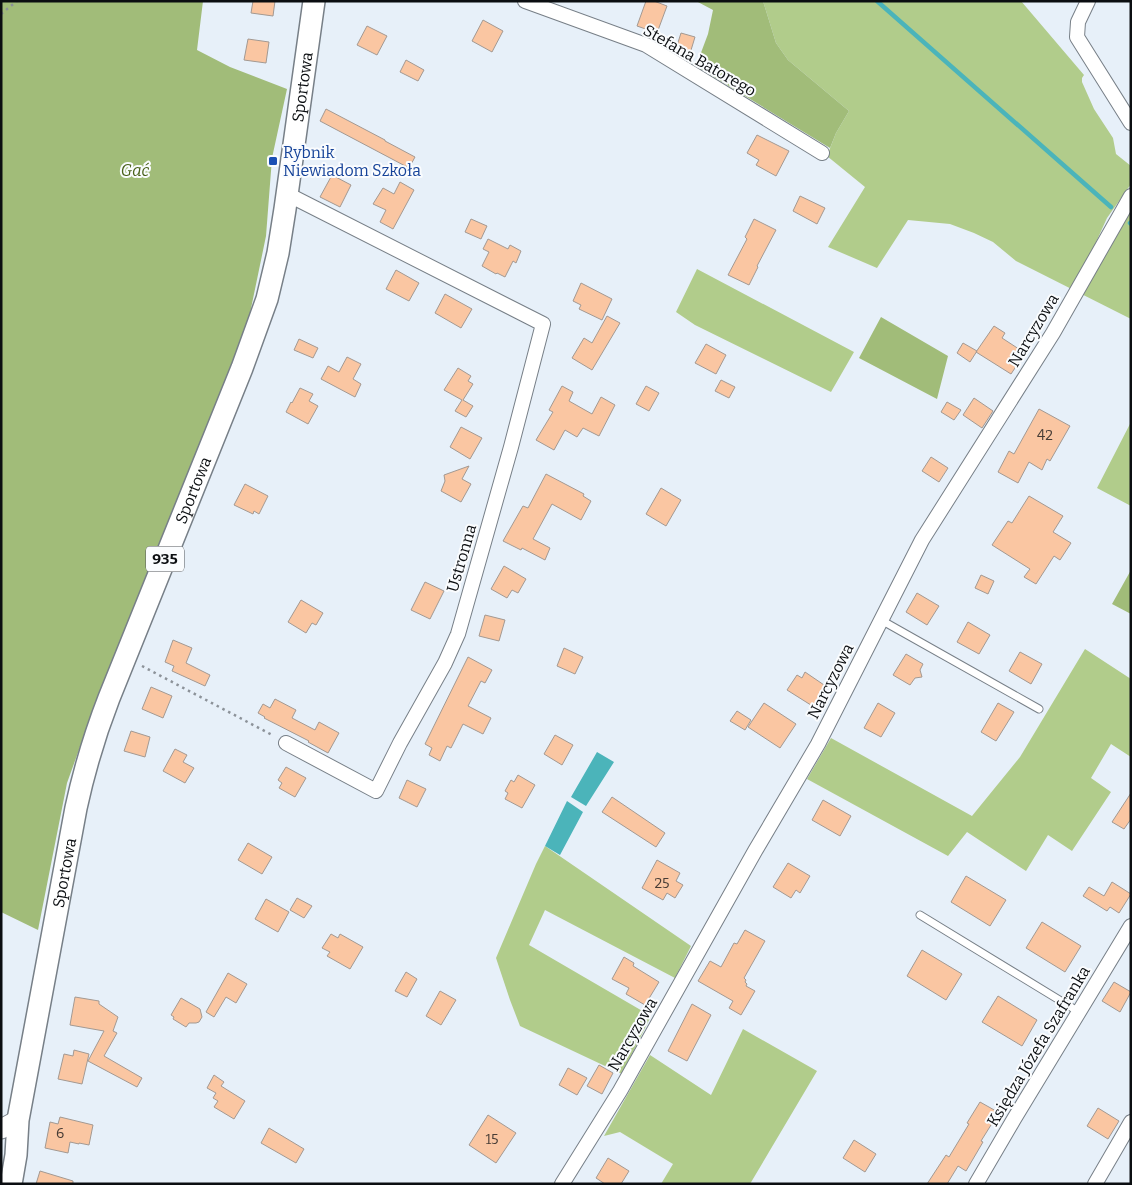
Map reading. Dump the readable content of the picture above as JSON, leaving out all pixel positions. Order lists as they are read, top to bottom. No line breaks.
{"streets":{"main road":["Sportowa","935"],"street":["Stefana Batorego","Narcyzowa","Ustronna","Księdza Józefa Szafranka"]},"crossings":[["Sportowa","Ustronna"]],"parks":["Gać"],"places":{"transit":["Rybnik Niewiadom Szkoła"]},"house_numbers":["42","25","6","15"]}
